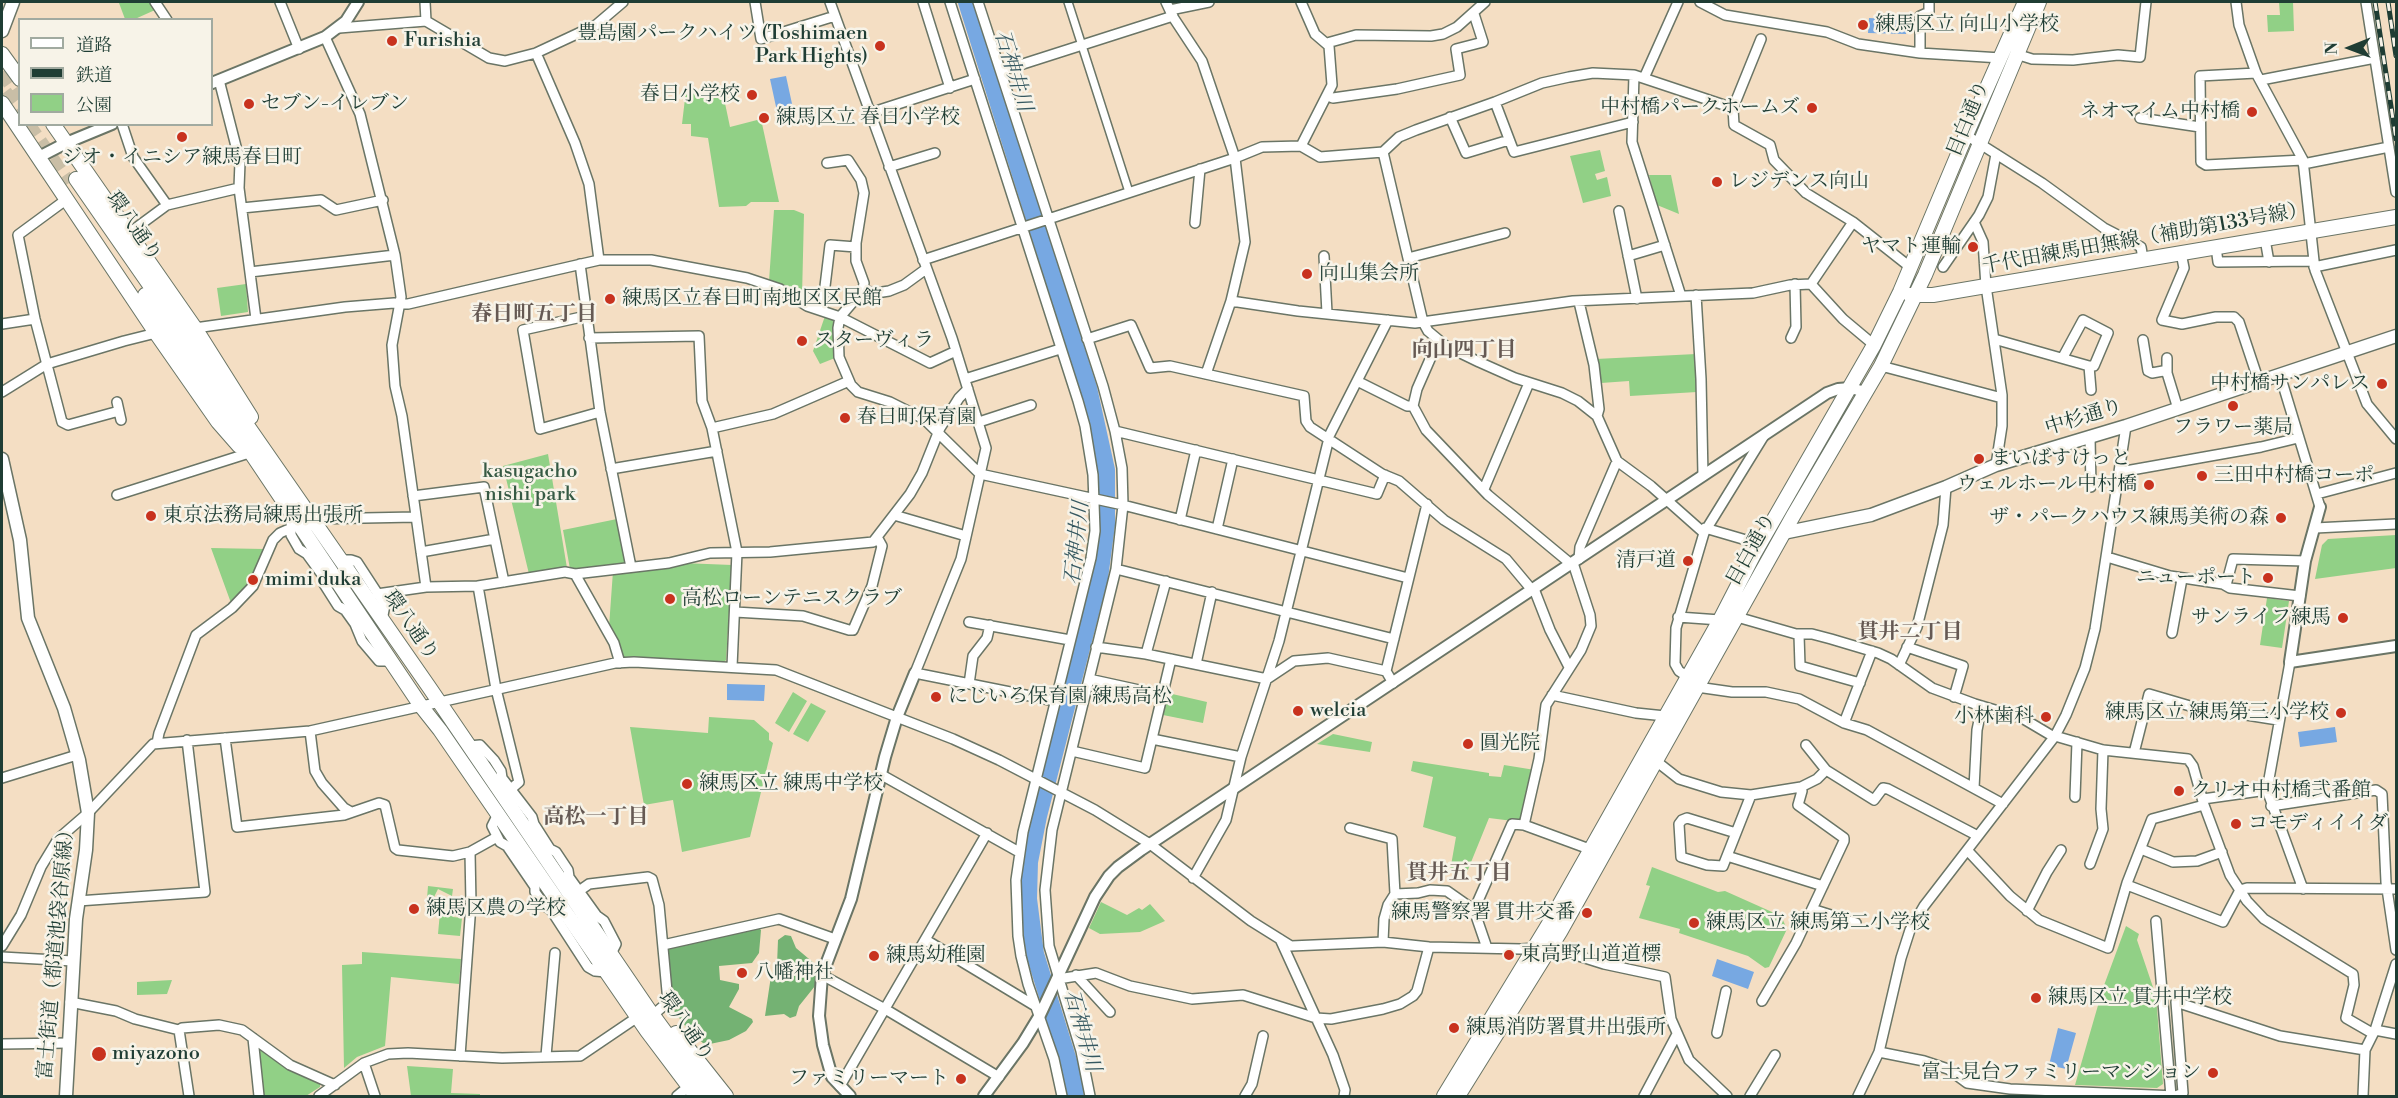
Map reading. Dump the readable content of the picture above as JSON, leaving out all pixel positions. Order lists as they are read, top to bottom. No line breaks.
{"streets":{"main road":["目白通り","環八通り","千代田練馬田無線（補助第133号線）","中杉通り","富士街道（都道池袋谷原線）"]},"crossings":[["目白通り","千代田練馬田無線（補助第133号線）"],["目白通り","中杉通り"]],"districts":["春日町五丁目","向山四丁目","貫井二丁目","高松一丁目","貫井五丁目"],"water":["石神井川"],"parks":["kasugacho nishi park"],"places":["練馬区立 向山小学校","Furishia","豊島園パークハイツ (Toshimaen Park Hights)","春日小学校","セブン-イレブン","中村橋パークホームズ","ネオマイム中村橋","練馬区立 春日小学校","ジオ・イニシア練馬春日町","レジデンス向山","ヤマト運輸","向山集会所","練馬区立春日町南地区区民館","スターヴィラ","中村橋サンパレス","フラワー薬局","春日町保育園","まいばすけっと","三田中村橋コーポ","ウェルホール中村橋","東京法務局練馬出張所","ザ・パークハウス練馬美術の森","清戸道","ニューポート","mimi duka","高松ローンテニスクラブ","サンライフ練馬","にじいろ保育園 練馬高松","welcia","練馬区立 練馬第三小学校","小林歯科","圓光院","練馬区立 練馬中学校","クリオ中村橋弐番館","コモディイイダ","練馬区農の学校","練馬警察署 貫井交番","練馬区立 練馬第二小学校","東高野山道道標","練馬幼稚園","八幡神社","練馬区立 貫井中学校","練馬消防署貫井出張所","miyazono","富士見台ファミリーマンション","ファミリーマート"],"legend":["道路","鉄道","公園"],"north":"left"}
